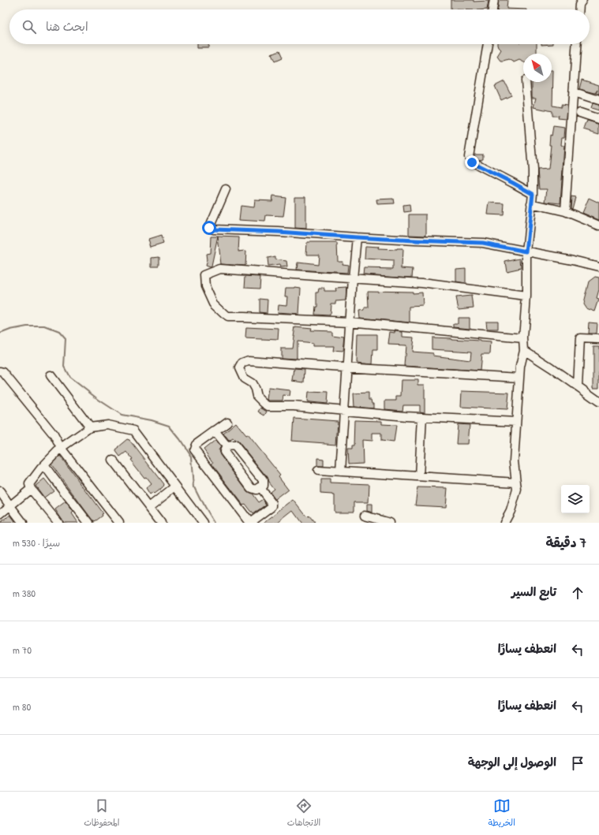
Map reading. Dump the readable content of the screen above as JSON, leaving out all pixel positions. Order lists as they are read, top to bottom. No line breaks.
{"north":"top left","page":{"search":"ابحث هنا","heading":["7 دقيقة","سيرًا · 530 m"],"list":[["تابع السير","380 m"],["انعطف يسارًا","70 m"],["انعطف يسارًا","80 m"],"الوصول إلى الوجهة"],"nav":["الخريطة","الاتجاهات","المحفوظات"]}}
